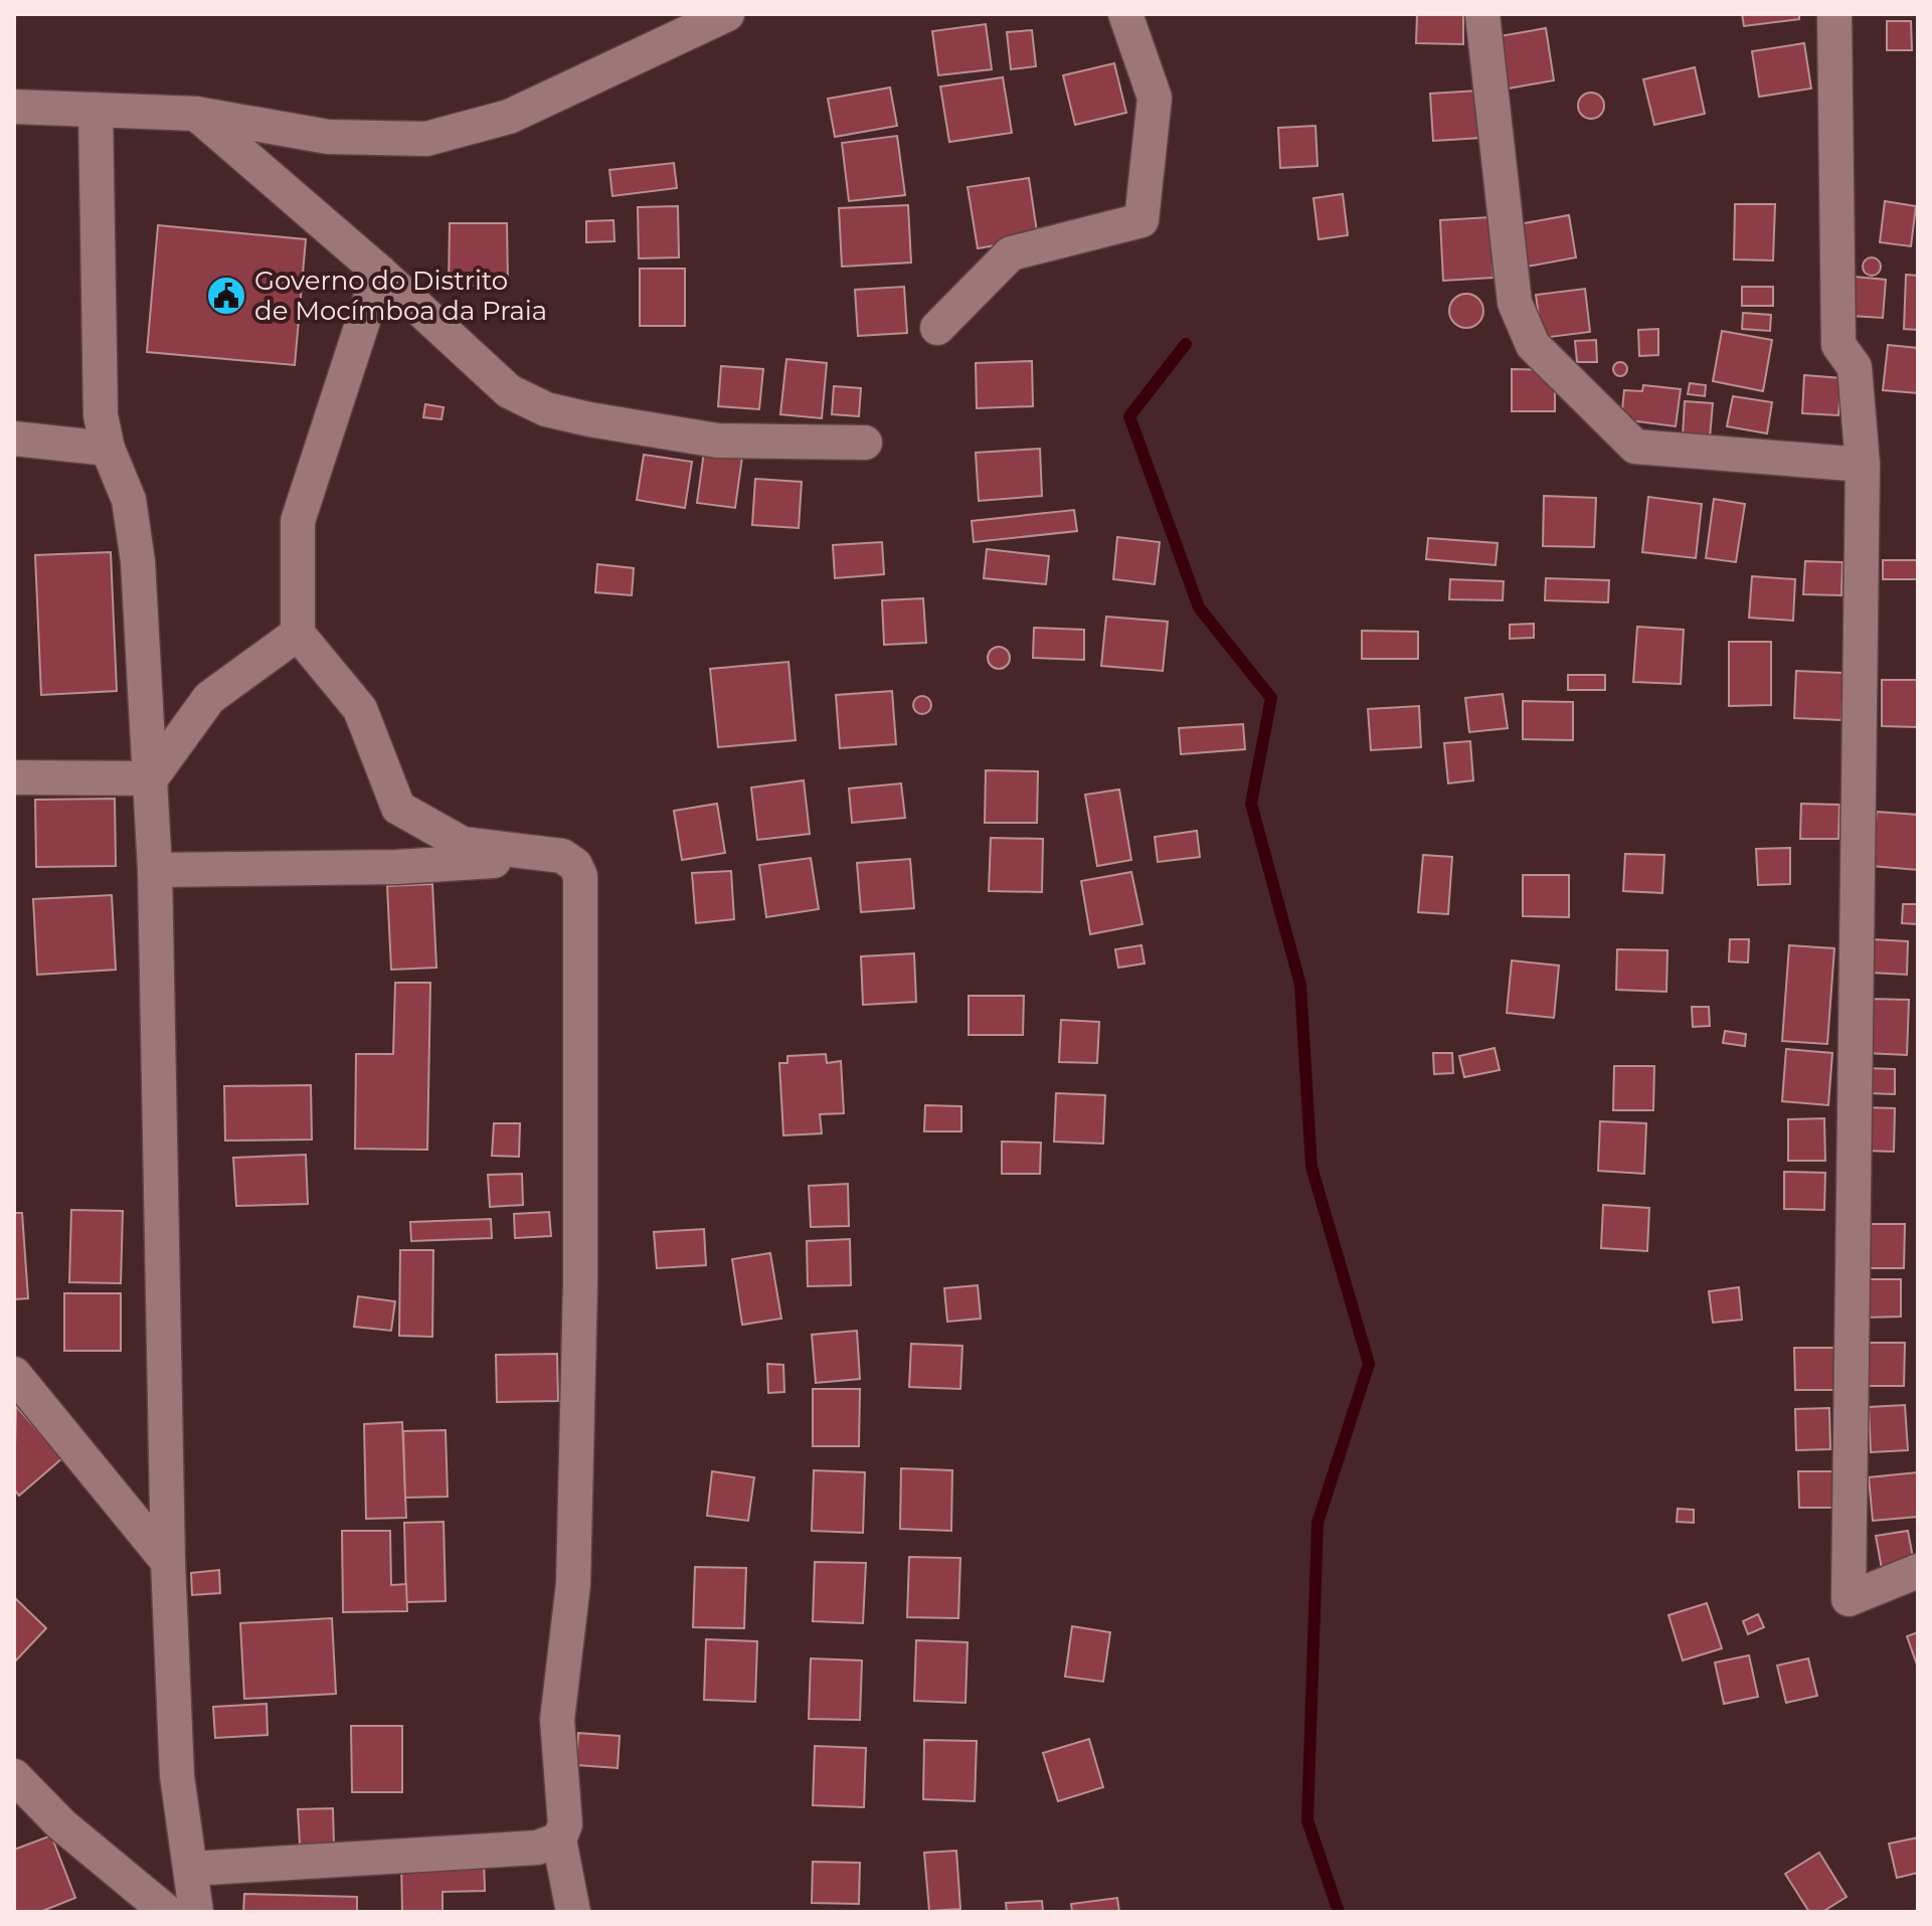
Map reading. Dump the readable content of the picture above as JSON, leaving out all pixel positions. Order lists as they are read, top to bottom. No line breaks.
{"places":{"public building":["Governo do Distrito de Mocímboa da Praia"]}}
